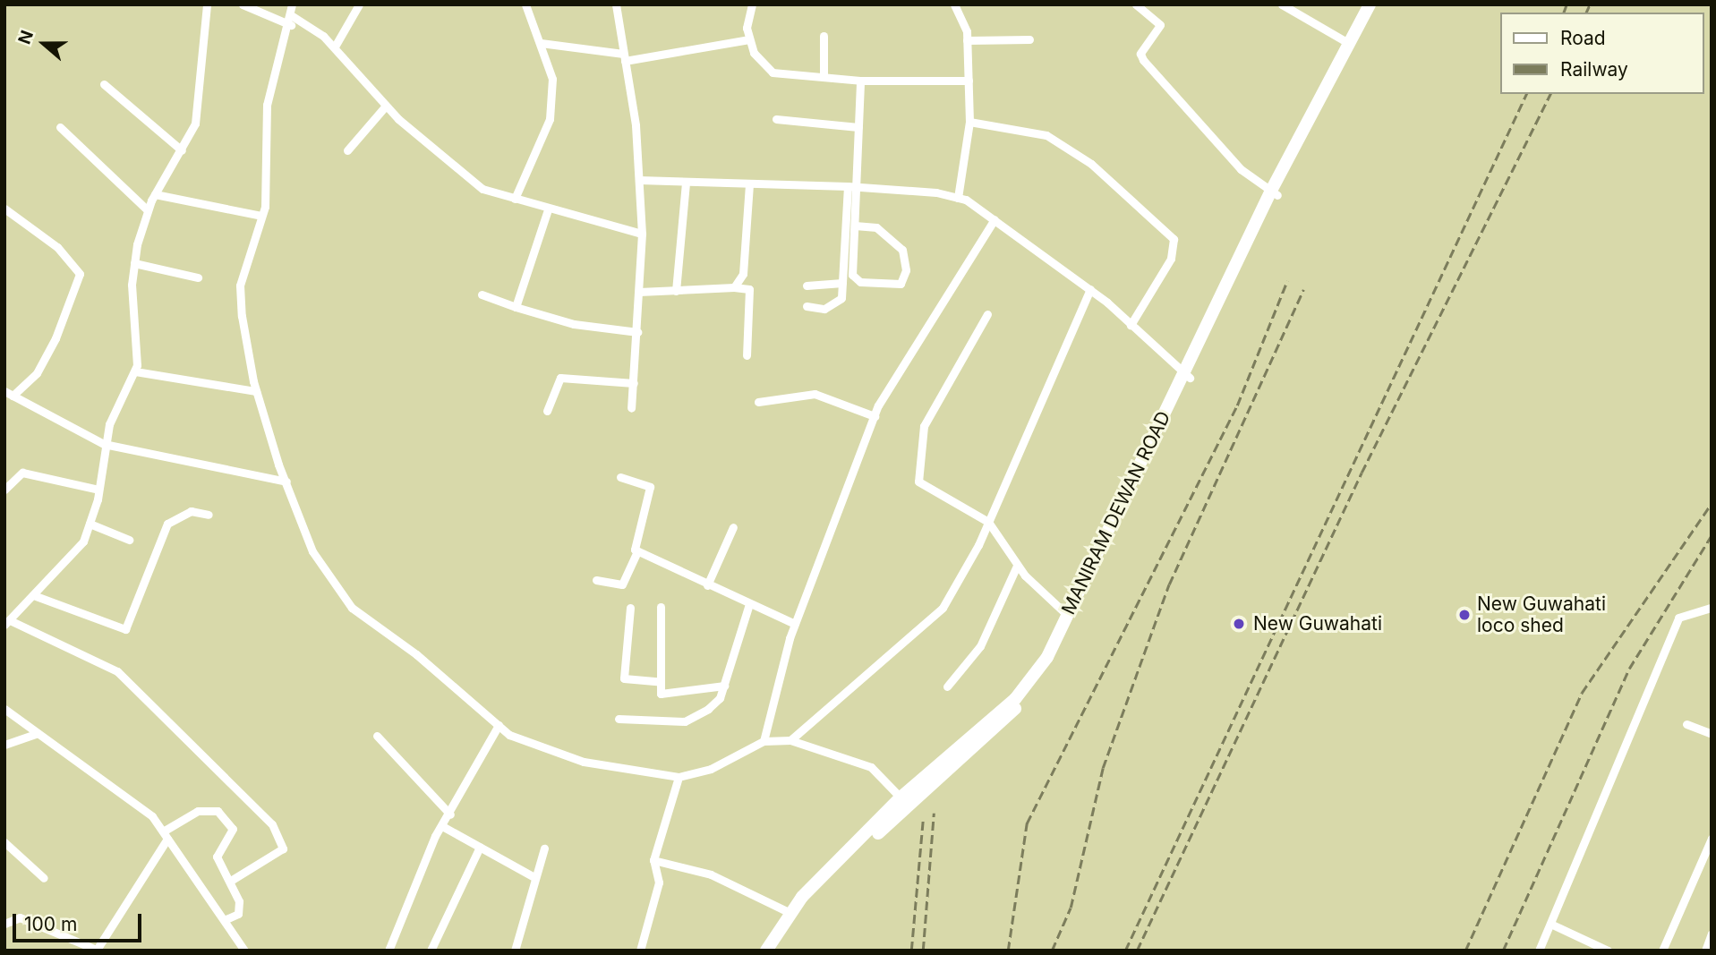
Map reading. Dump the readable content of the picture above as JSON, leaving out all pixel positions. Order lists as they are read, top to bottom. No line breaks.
{"streets":{"main road":["MANIRAM DEWAN ROAD"]},"places":["New Guwahati loco shed","New Guwahati"],"legend":["Road","Railway"],"scale_bar":"100 m","north":"left"}
